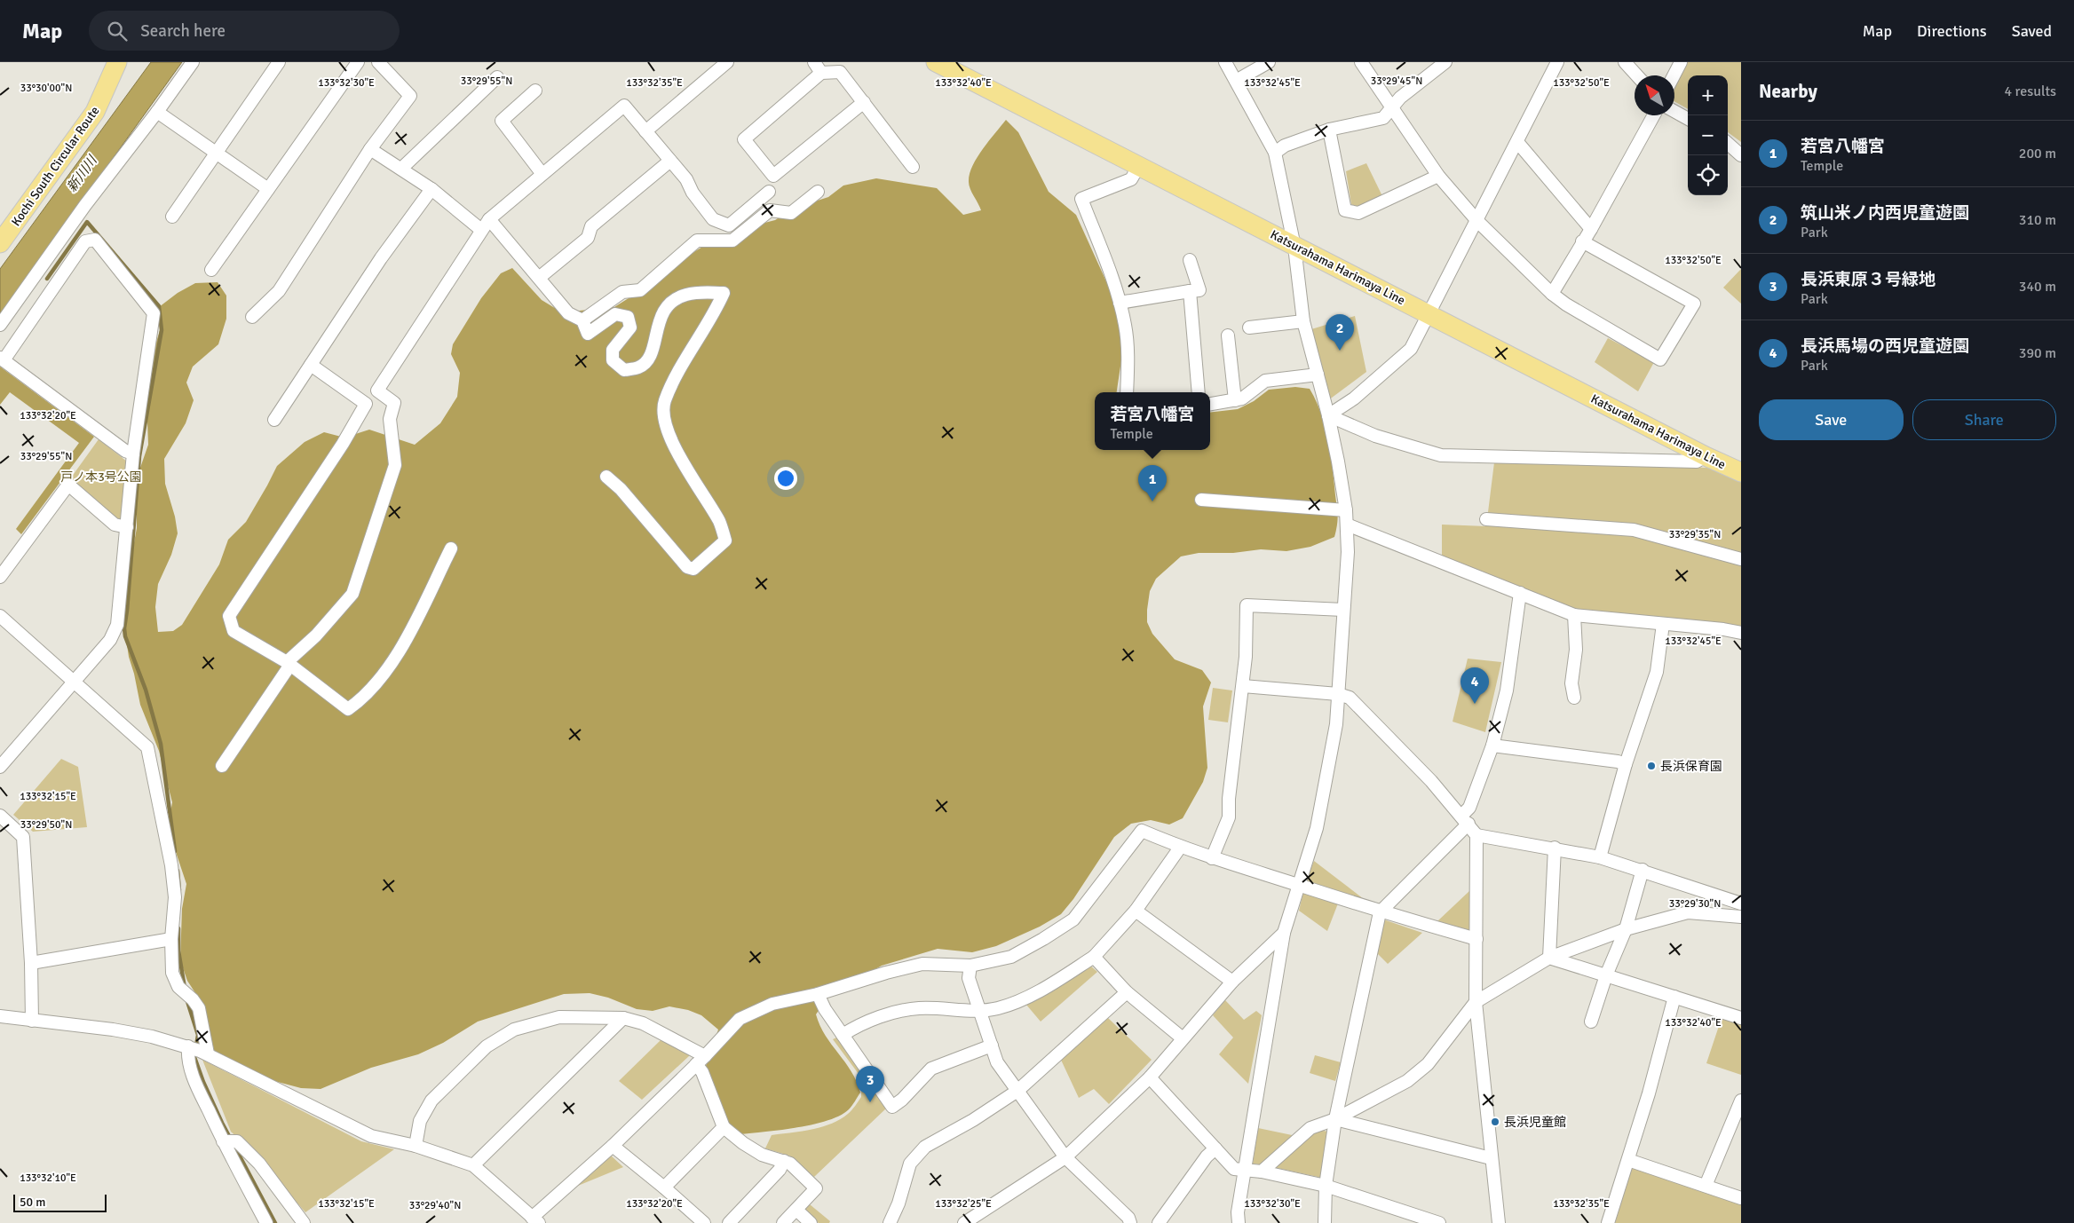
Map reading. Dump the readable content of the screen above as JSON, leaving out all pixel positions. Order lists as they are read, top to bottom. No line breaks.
{"streets":{"main road":["Kochi South Circular Route","Katsurahama Harimaya Line"]},"water":["新川川"],"parks":["戸ノ本3号公園"],"places":["長浜保育園","長浜児童館"],"scale_bar":"50 m","north":"top left","page":{"header":"Map","search":"Search here","nav":["Map","Directions","Saved"],"heading":["Nearby","4 results"],"map_buttons":["+","−"],"list":[{"mark":"1","name":"若宮八幡宮","note":"Temple","value":"200 m"},{"mark":"2","name":"筑山米ノ内西児童遊園","note":"Park","value":"310 m"},{"mark":"3","name":"長浜東原３号緑地","note":"Park","value":"340 m"},{"mark":"4","name":"長浜馬場の西児童遊園","note":"Park","value":"390 m"}],"pins":["2","1","4","3"],"buttons":["Save","Share"],"popup":["若宮八幡宮","Temple"],"scale":"50 m"},"coordinates":["33°29'55\"N","33°29'45\"N","133°32'40\"E","133°32'30\"E","133°32'35\"E","133°32'45\"E","133°32'50\"E","33°30'00\"N","133°32'20\"E","33°29'35\"N","133°32'15\"E","33°29'50\"N","33°29'30\"N","133°32'10\"E","133°32'25\"E","33°29'40\"N"]}
